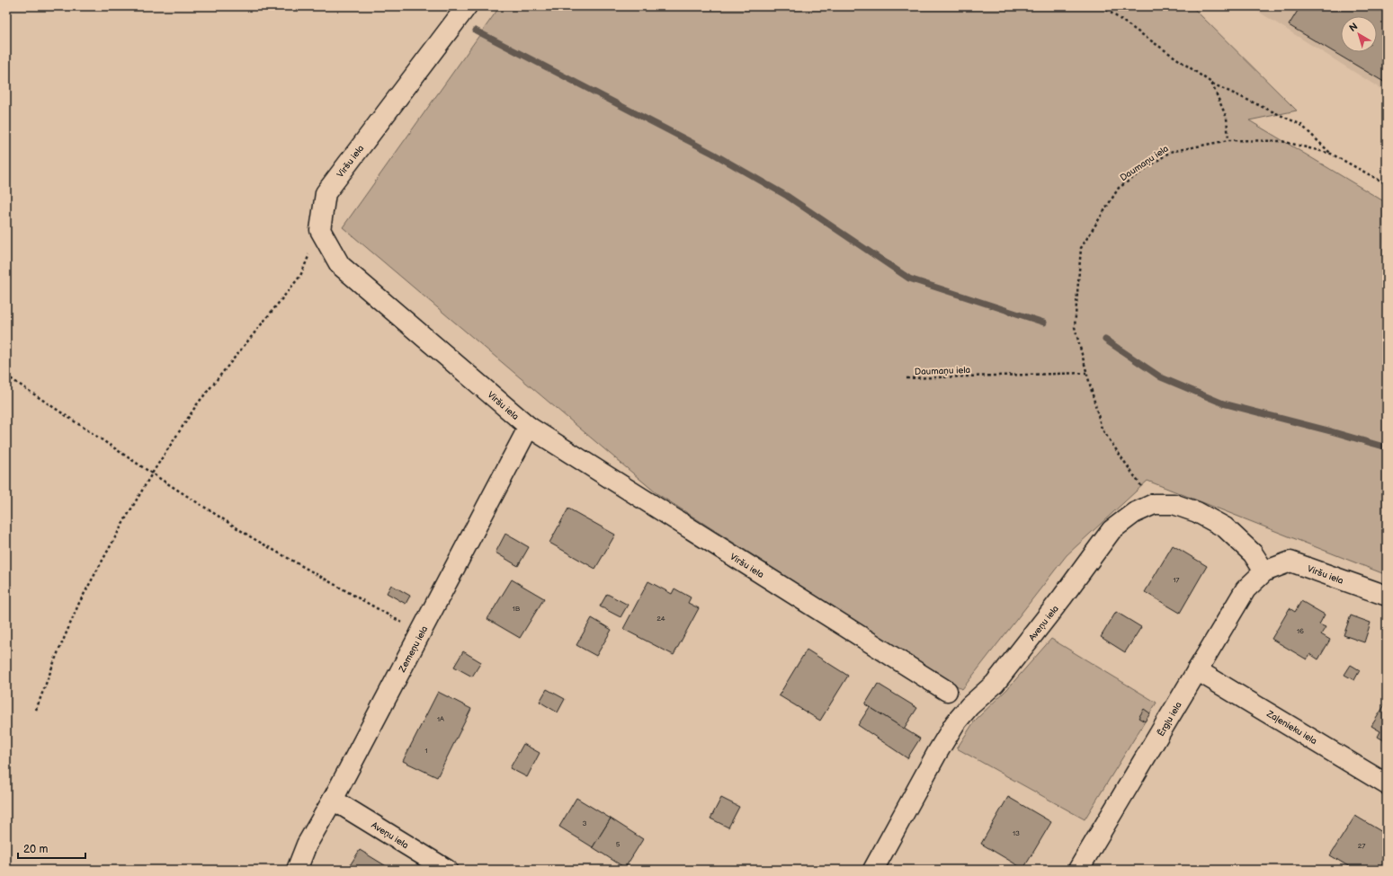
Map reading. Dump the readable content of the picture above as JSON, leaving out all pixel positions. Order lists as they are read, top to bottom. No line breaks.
{"streets":{"street":["Viršu iela","Aveņu iela","Zemeņu iela","Ērgļu iela","Zaļenieku iela"],"path":["Daumaņu iela"]},"crossings":[["Viršu iela","Aveņu iela"],["Viršu iela","Zemeņu iela"],["Viršu iela","Ērgļu iela"],["Daumaņu iela","Aveņu iela"],["Aveņu iela","Zemeņu iela"],["Aveņu iela","Ērgļu iela"],["Ērgļu iela","Zaļenieku iela"]],"house_numbers":["17","1B","24","16","1A","1","3","13","5","27"],"scale_bar":"20 m","north":"top left"}
